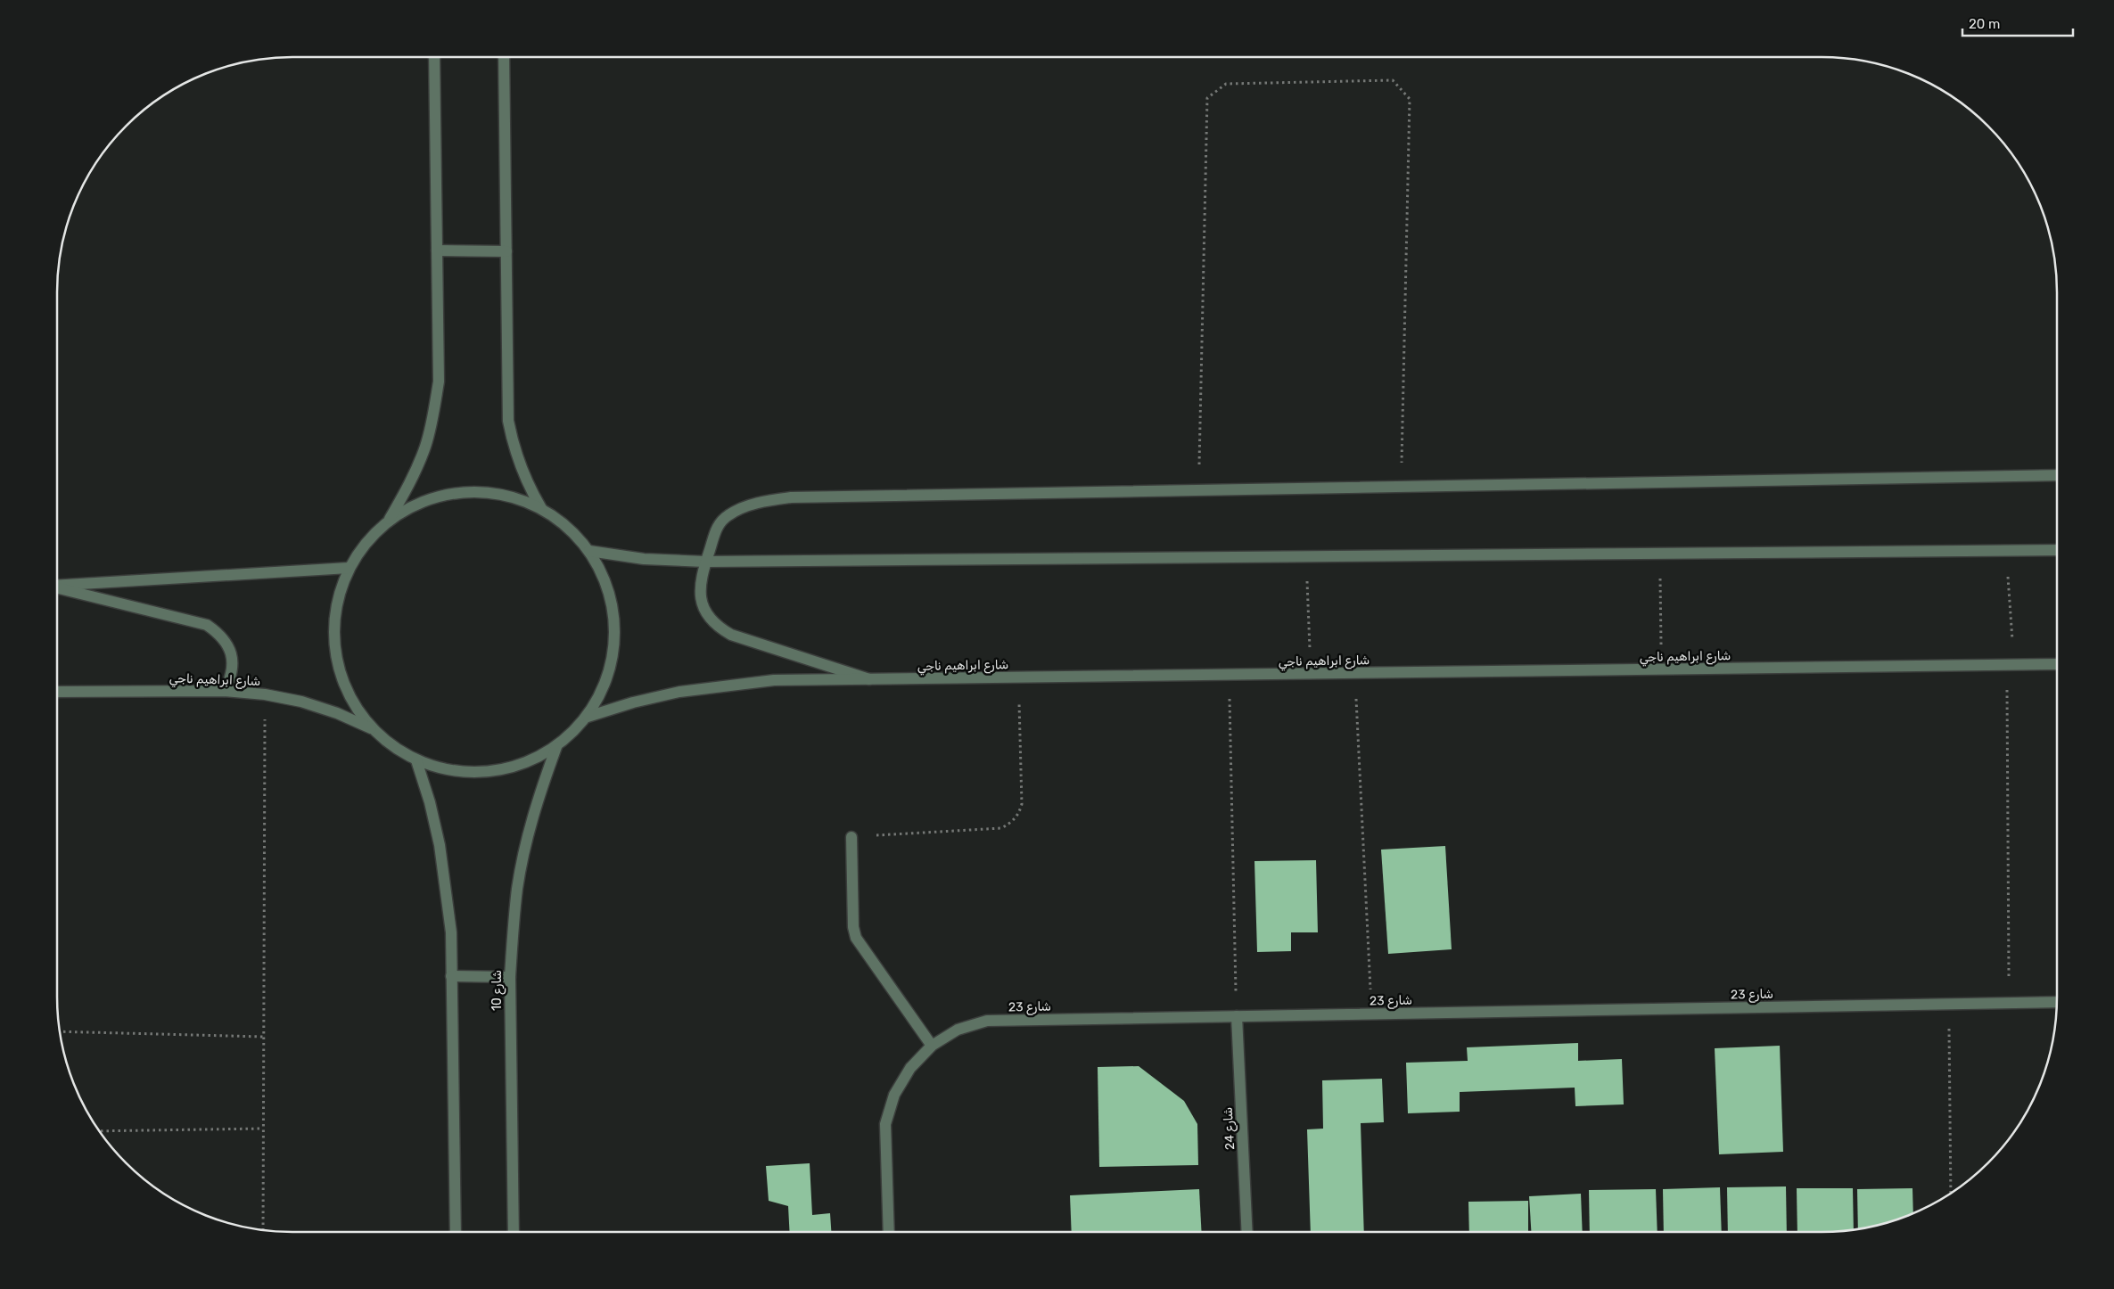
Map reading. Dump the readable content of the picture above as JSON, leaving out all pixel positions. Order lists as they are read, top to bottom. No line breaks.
{"streets":{"street":["شارع ابراهيم ناجي","شارع 10","شارع 23","شارع 24"]},"crossings":[["شارع 23","شارع 24"]],"scale_bar":"20 m"}
